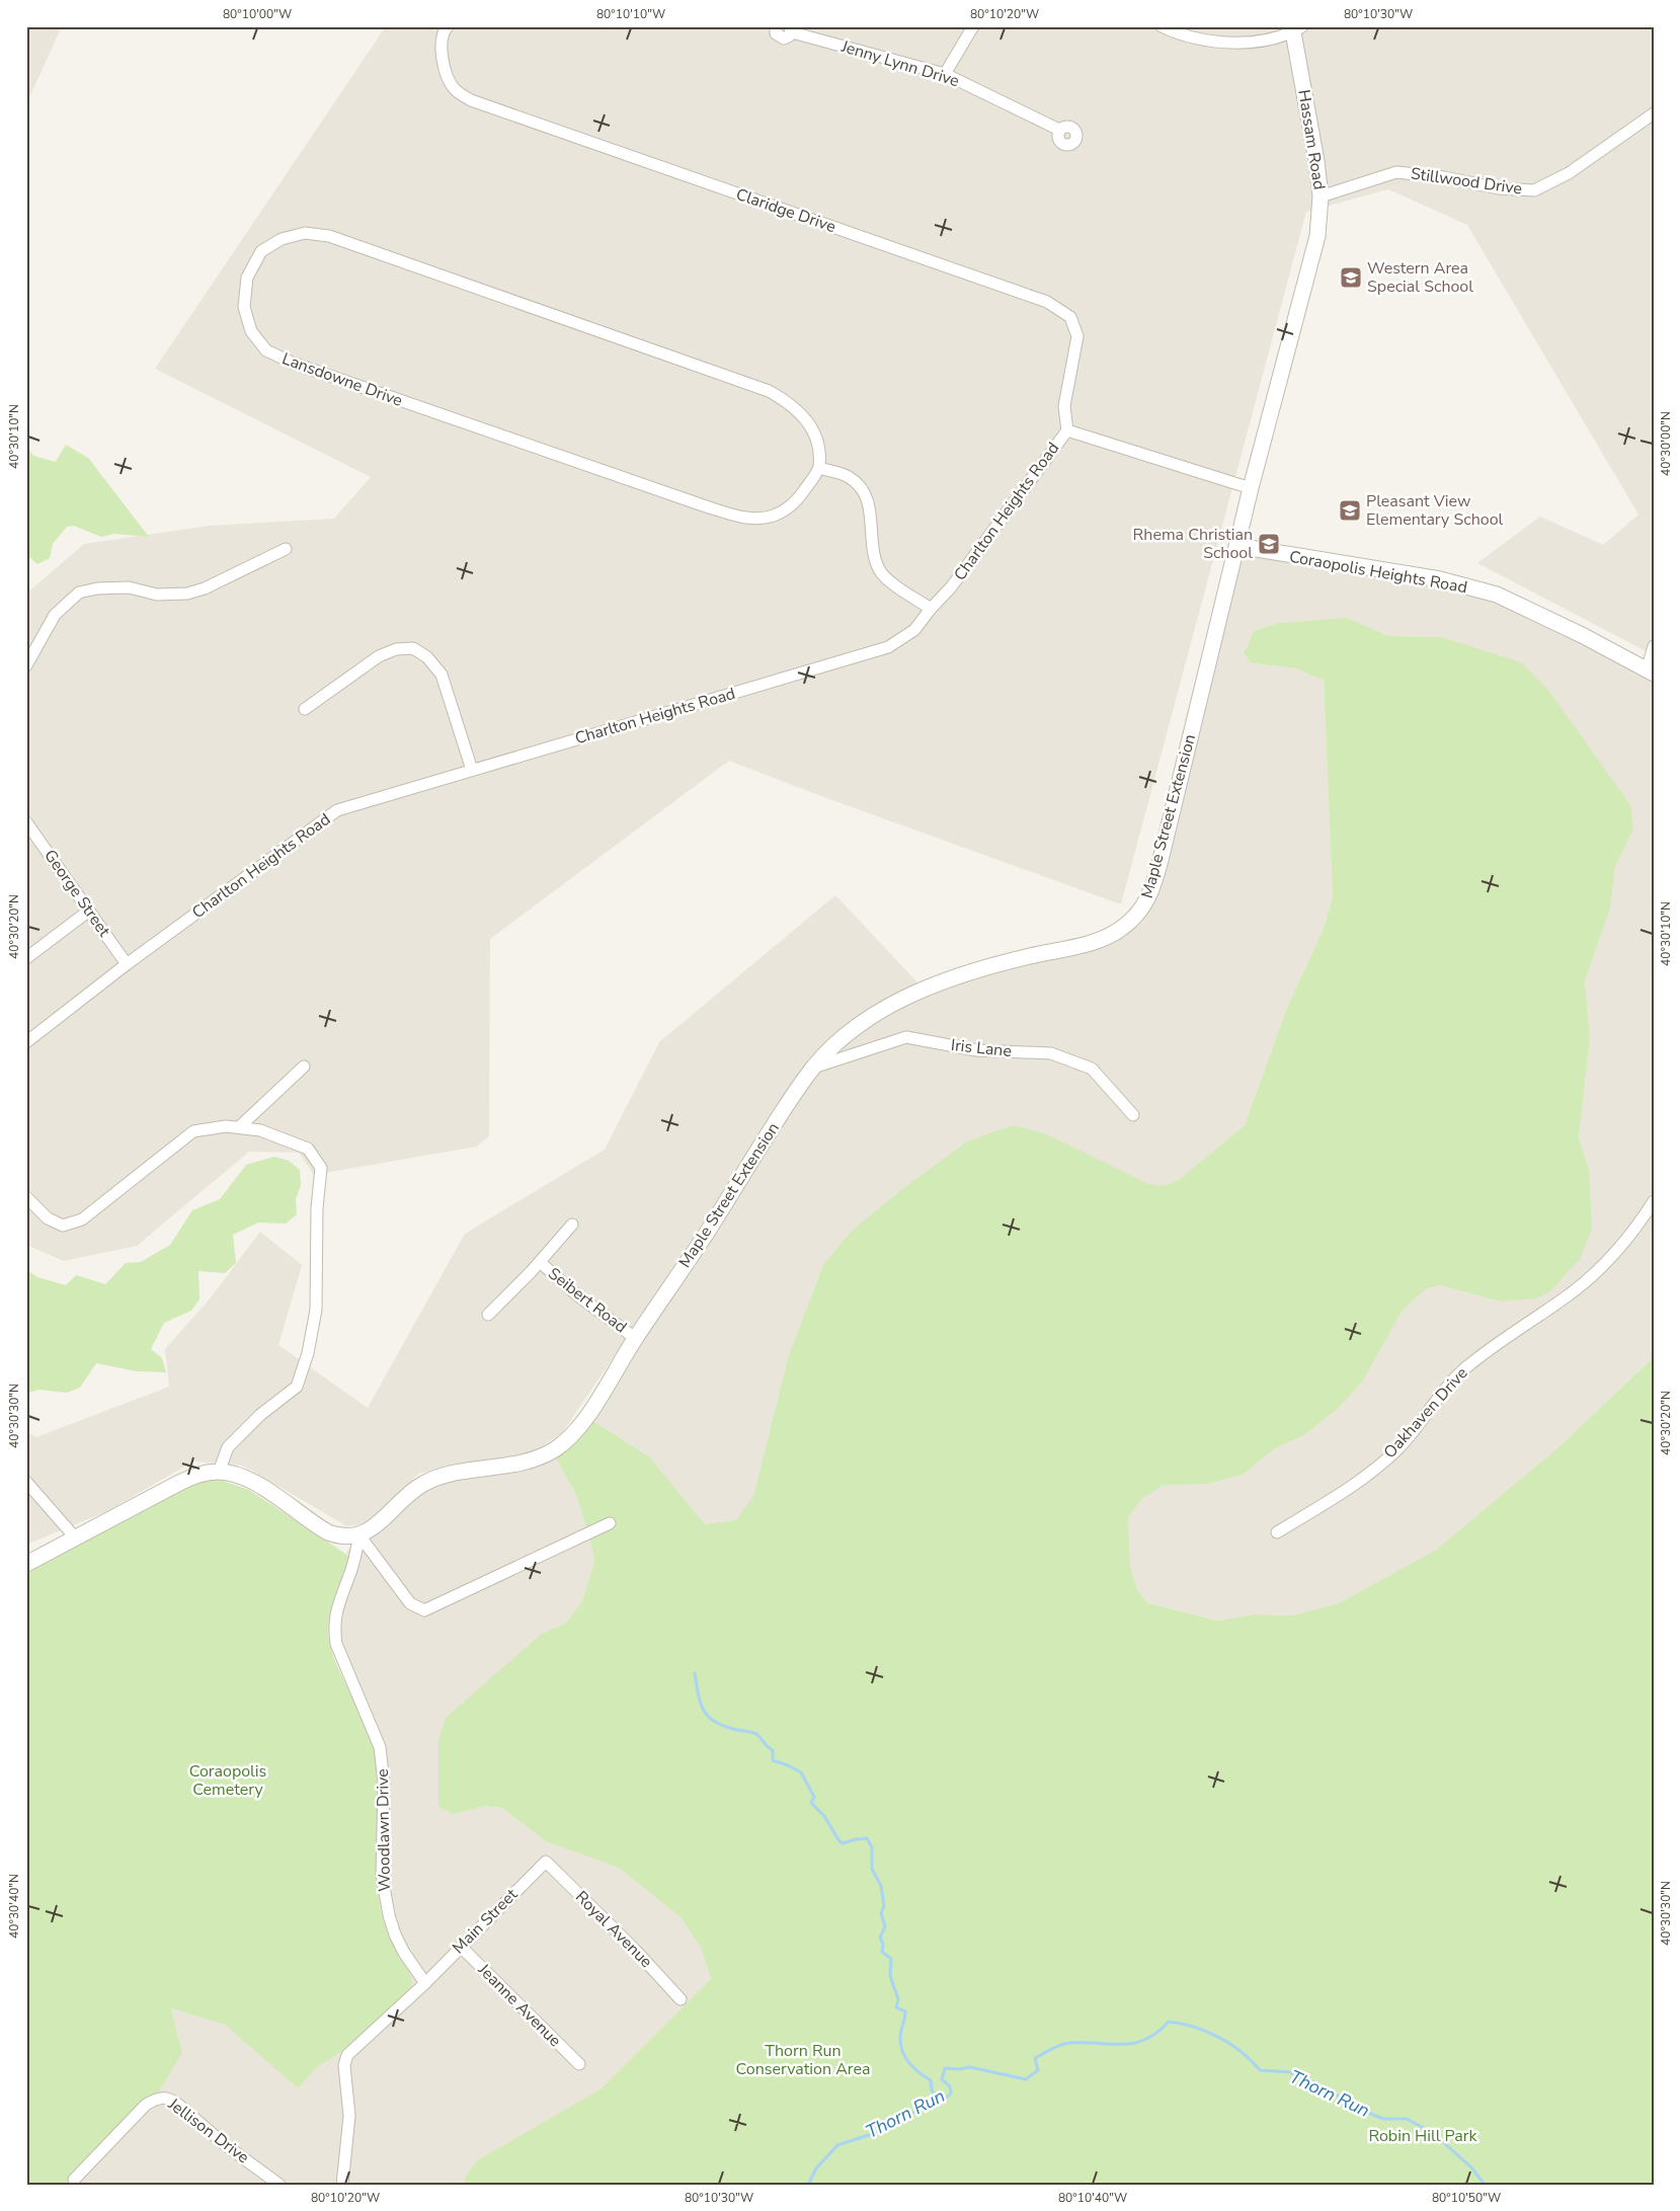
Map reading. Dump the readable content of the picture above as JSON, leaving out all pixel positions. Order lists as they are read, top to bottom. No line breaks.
{"streets":{"street":["Jenny Lynn Drive","Hassam Road","Stillwood Drive","Claridge Drive","Lansdowne Drive","Charlton Heights Road","Coraopolis Heights Road","Maple Street Extension","George Street","Iris Lane","Seibert Road","Oakhaven Drive","Woodlawn Drive","Main Street","Royal Avenue","Jeanne Avenue","Jellison Drive"]},"crossings":[["Hassam Road","Stillwood Drive"],["Hassam Road","Charlton Heights Road"],["Hassam Road","Coraopolis Heights Road"],["Hassam Road","Maple Street Extension"],["Claridge Drive","Charlton Heights Road"],["Charlton Heights Road","George Street"],["Coraopolis Heights Road","Maple Street Extension"],["Maple Street Extension","Iris Lane"],["Maple Street Extension","Seibert Road"],["Maple Street Extension","Woodlawn Drive"],["Woodlawn Drive","Main Street"],["Main Street","Royal Avenue"],["Main Street","Jeanne Avenue"]],"water":["Thorn Run"],"parks":["Coraopolis Cemetery","Thorn Run Conservation Area","Robin Hill Park"],"places":{"school or university":["Western Area Special School","Pleasant View Elementary School","Rhema Christian School"]},"coordinates":["80°10'00\"W","80°10'10\"W","80°10'20\"W","80°10'30\"W","40°30'10\"N","40°30'00\"N","40°30'20\"N","40°30'30\"N","40°30'40\"N","80°10'40\"W","80°10'50\"W"]}
